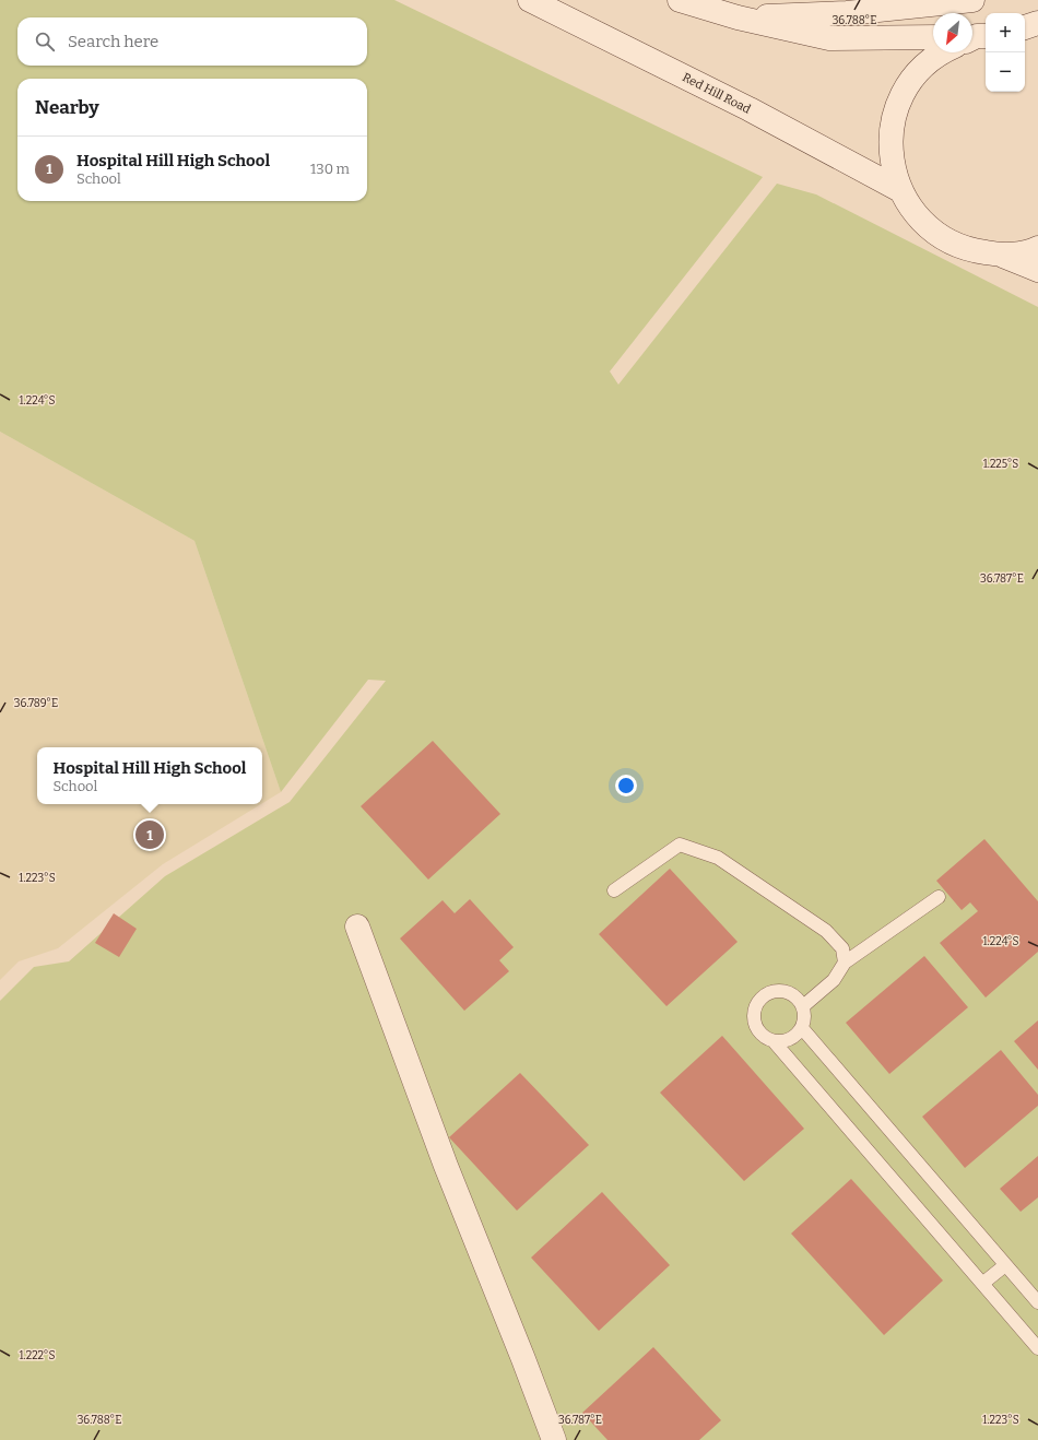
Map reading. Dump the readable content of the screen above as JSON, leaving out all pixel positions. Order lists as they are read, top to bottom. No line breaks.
{"streets":{"main road":["Red Hill Road"]},"north":"bottom left","page":{"map_buttons":["+","−"],"search":"Search here","heading":"Nearby","list":[{"mark":"1","name":"Hospital Hill High School","note":"School","value":"130 m"}],"popup":["Hospital Hill High School","School"],"pins":"1"},"coordinates":["36.788°E","1.224°S","1.225°S","36.787°E","36.789°E","1.223°S","1.222°S"]}
